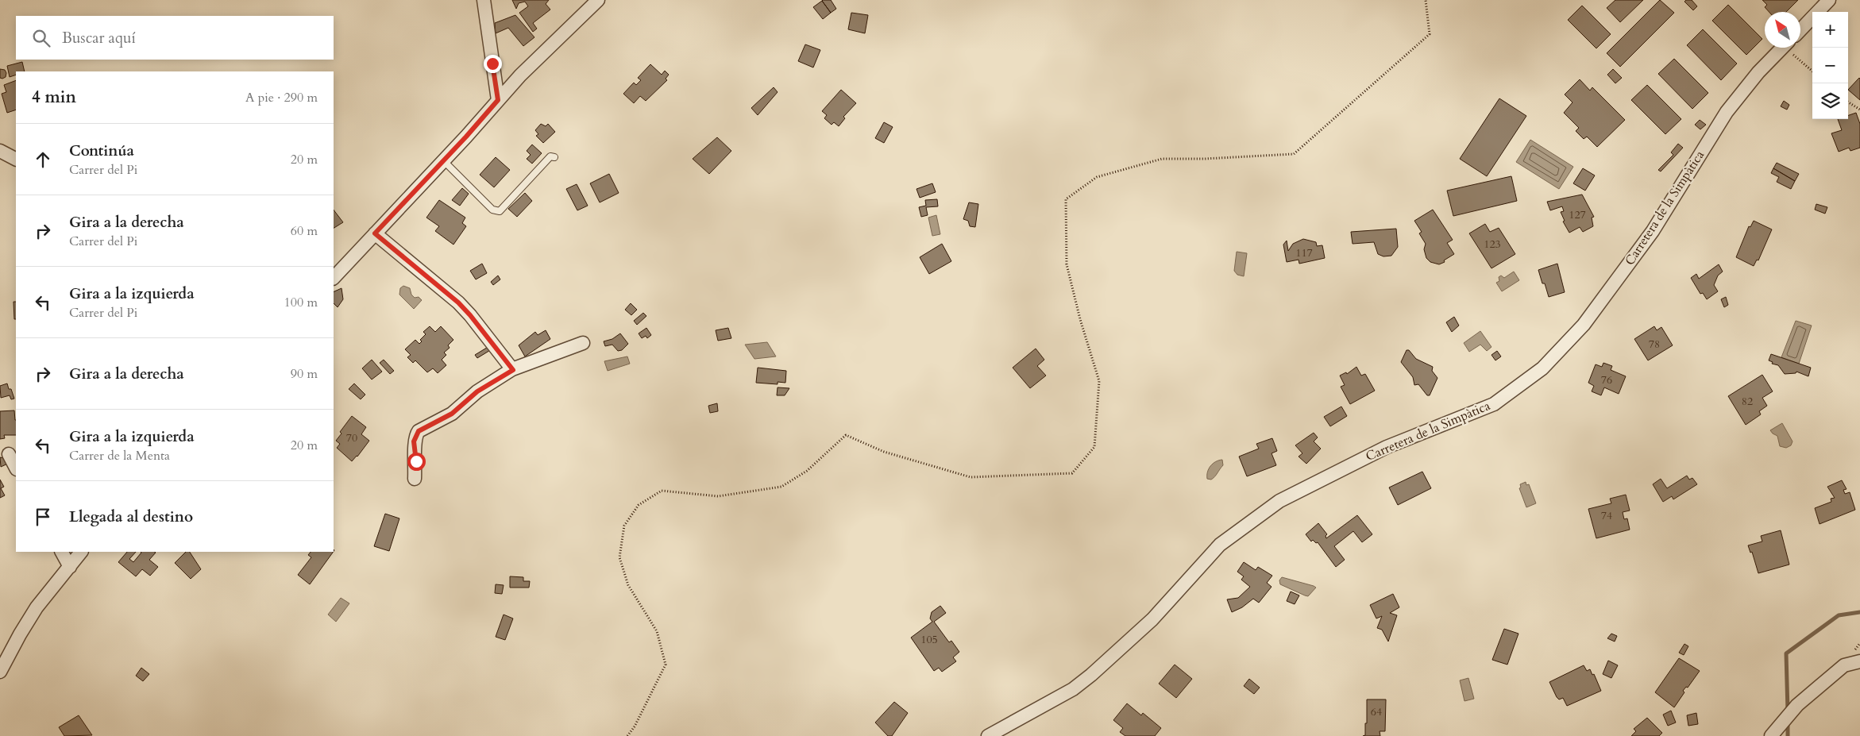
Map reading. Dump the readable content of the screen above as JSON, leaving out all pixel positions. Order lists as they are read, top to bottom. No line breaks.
{"streets":{"street":["Carretera de la Simpàtica"]},"house_numbers":["127","123","117","78","76","82","70","74","105","64"],"north":"top left","page":{"map_buttons":["+","−"],"search":"Buscar aquí","heading":["4 min","A pie · 290 m"],"list":[["Continúa","Carrer del Pi","20 m"],["Gira a la derecha","Carrer del Pi","60 m"],["Gira a la izquierda","Carrer del Pi","100 m"],["Gira a la derecha","90 m"],["Gira a la izquierda","Carrer de la Menta","20 m"],"Llegada al destino"]}}
